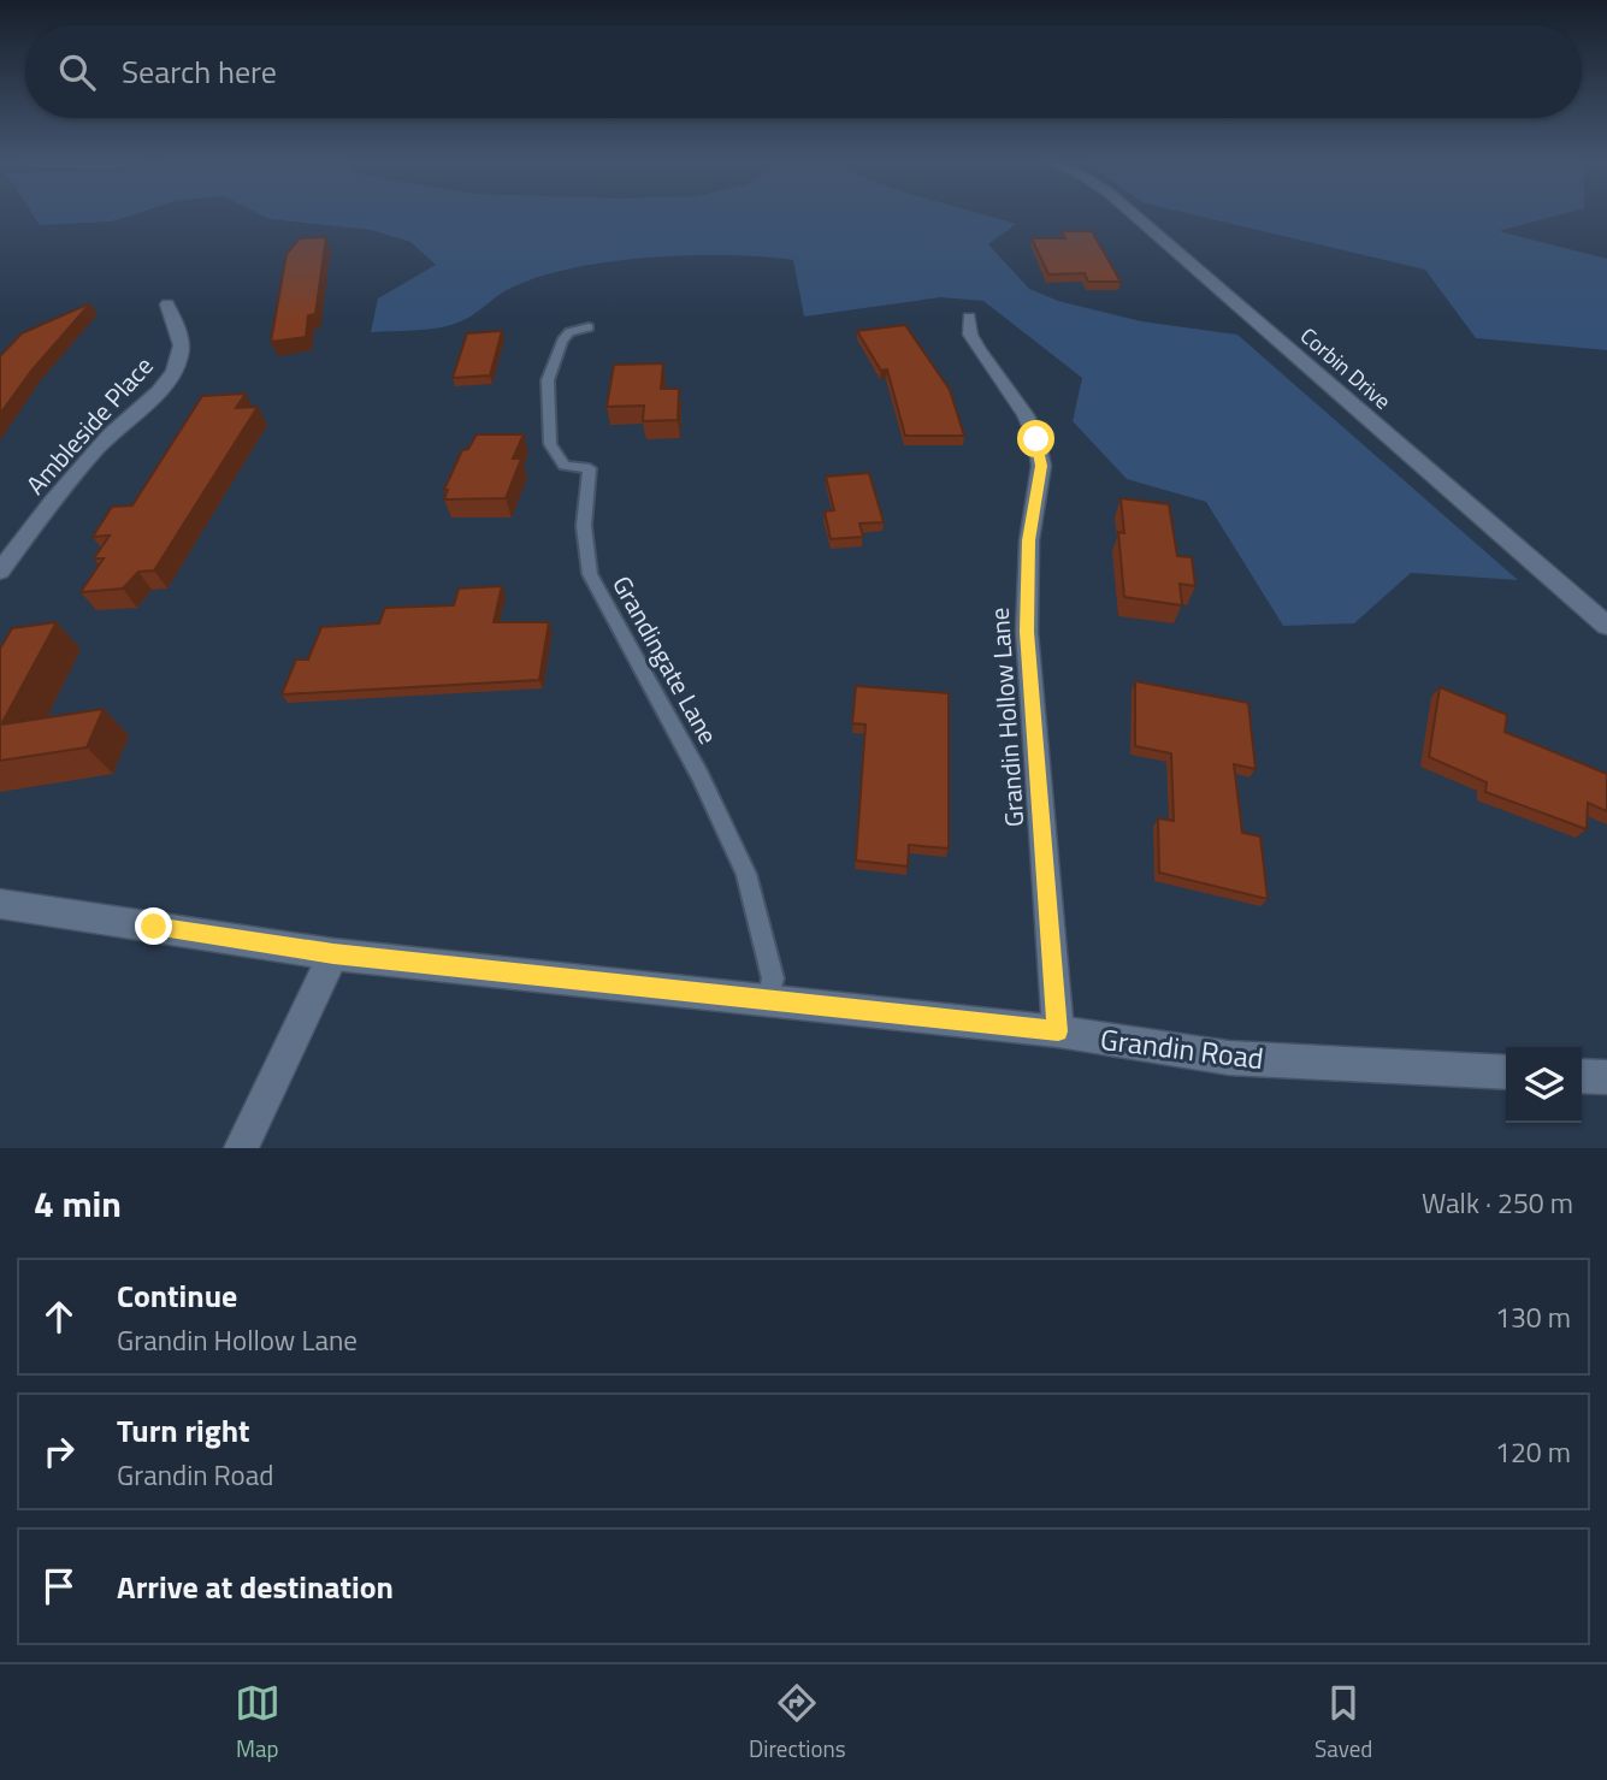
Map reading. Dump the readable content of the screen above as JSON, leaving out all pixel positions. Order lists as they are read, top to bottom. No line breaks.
{"streets":{"street":["Corbin Drive","Ambleside Place","Grandin Hollow Lane","Grandin Road"],"lane":["Grandingate Lane"]},"crossings":[["Grandingate Lane","Grandin Road"],["Grandin Hollow Lane","Grandin Road"]],"page":{"search":"Search here","heading":["4 min","Walk · 250 m"],"list":[["Continue","Grandin Hollow Lane","130 m"],["Turn right","Grandin Road","120 m"],"Arrive at destination"],"nav":["Map","Directions","Saved"]}}
